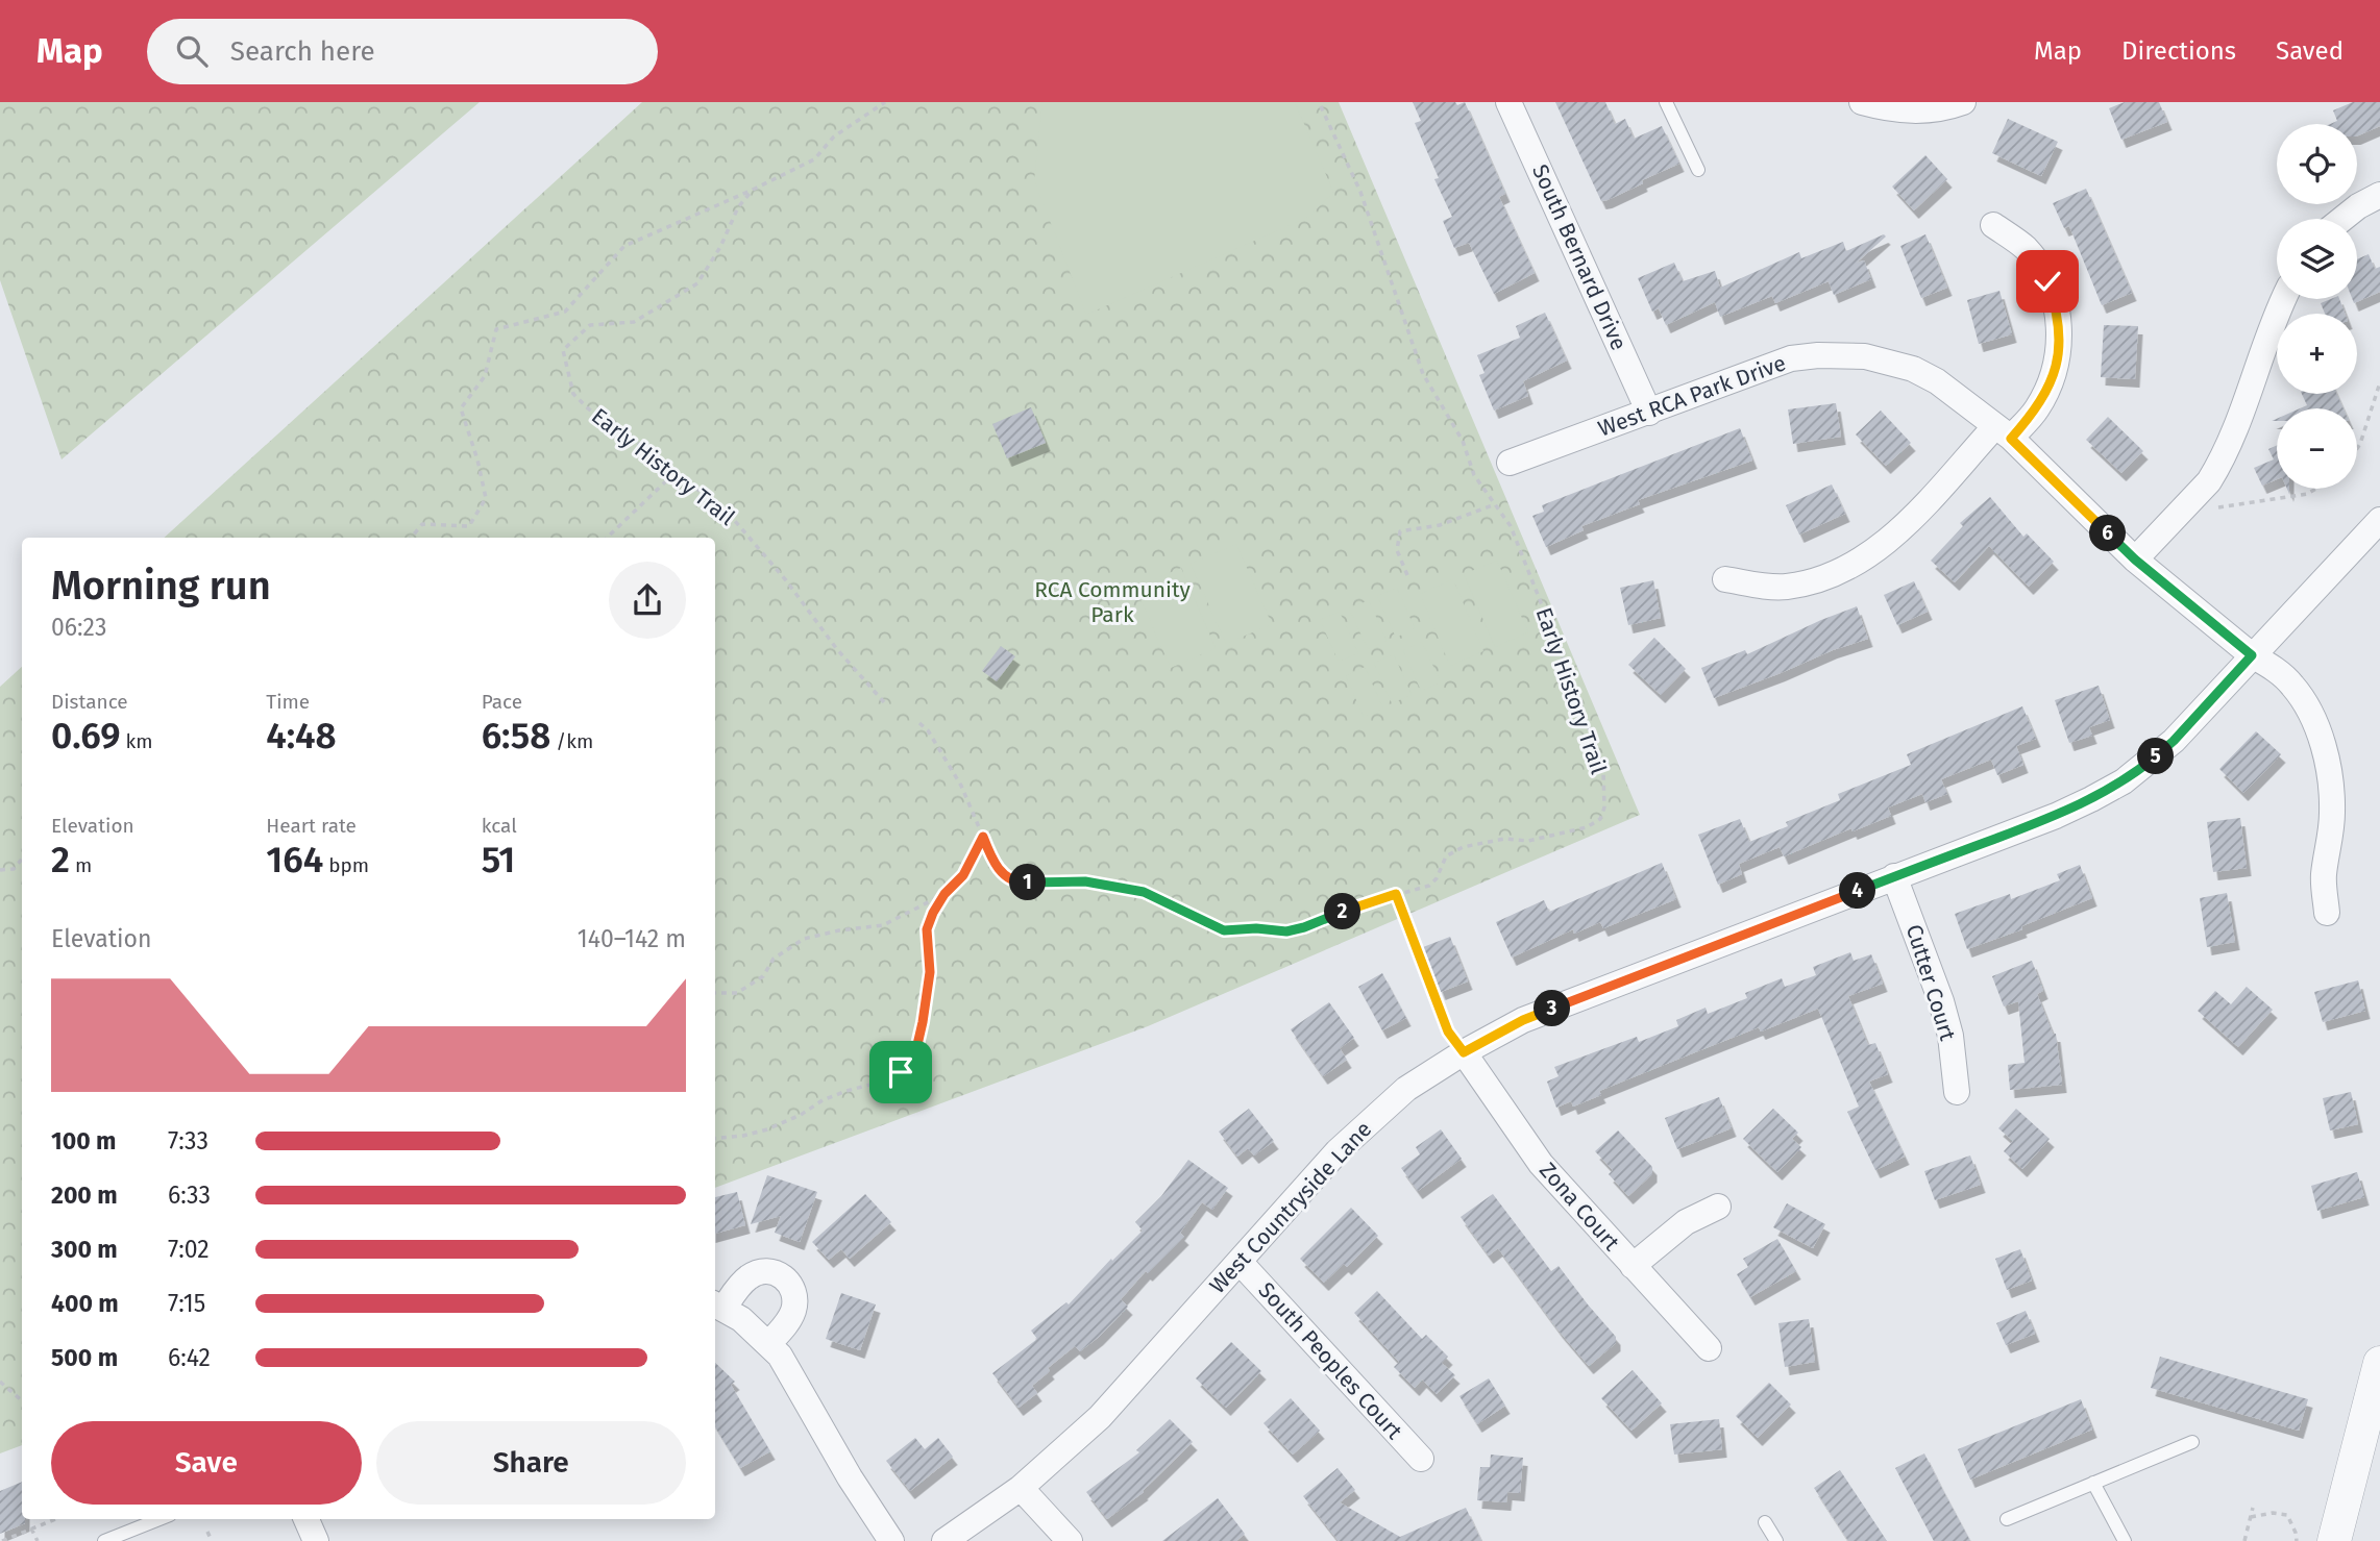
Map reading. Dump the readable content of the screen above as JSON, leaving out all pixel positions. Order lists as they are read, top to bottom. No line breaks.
{"streets":{"street":["South Bernard Drive","West RCA Park Drive","Cutter Court","Zona Court","West Countryside Lane","South Peoples Court"],"path":["Early History Trail"]},"crossings":[["South Bernard Drive","West RCA Park Drive"],["West RCA Park Drive","West Countryside Lane"],["Cutter Court","West Countryside Lane"],["Zona Court","West Countryside Lane"],["West Countryside Lane","South Peoples Court"]],"parks":["RCA Community Park"],"page":{"header":"Map","search":"Search here","nav":["Map","Directions","Saved"],"map_buttons":["+","−"],"pins":["6","5","1","4","2","3"],"heading":["Morning run","06:23"],"stats":[["Distance","0.69 km"],["Time","4:48"],["Pace","6:58 /km"],["Elevation","2 m"],["Heart rate","164 bpm"],["kcal","51"]],"chart":["Elevation","140–142 m"],"list":[{"name":"100 m","note":"7:33"},{"name":"200 m","note":"6:33"},{"name":"300 m","note":"7:02"},{"name":"400 m","note":"7:15"},{"name":"500 m","note":"6:42"}],"buttons":["Save","Share"]}}
